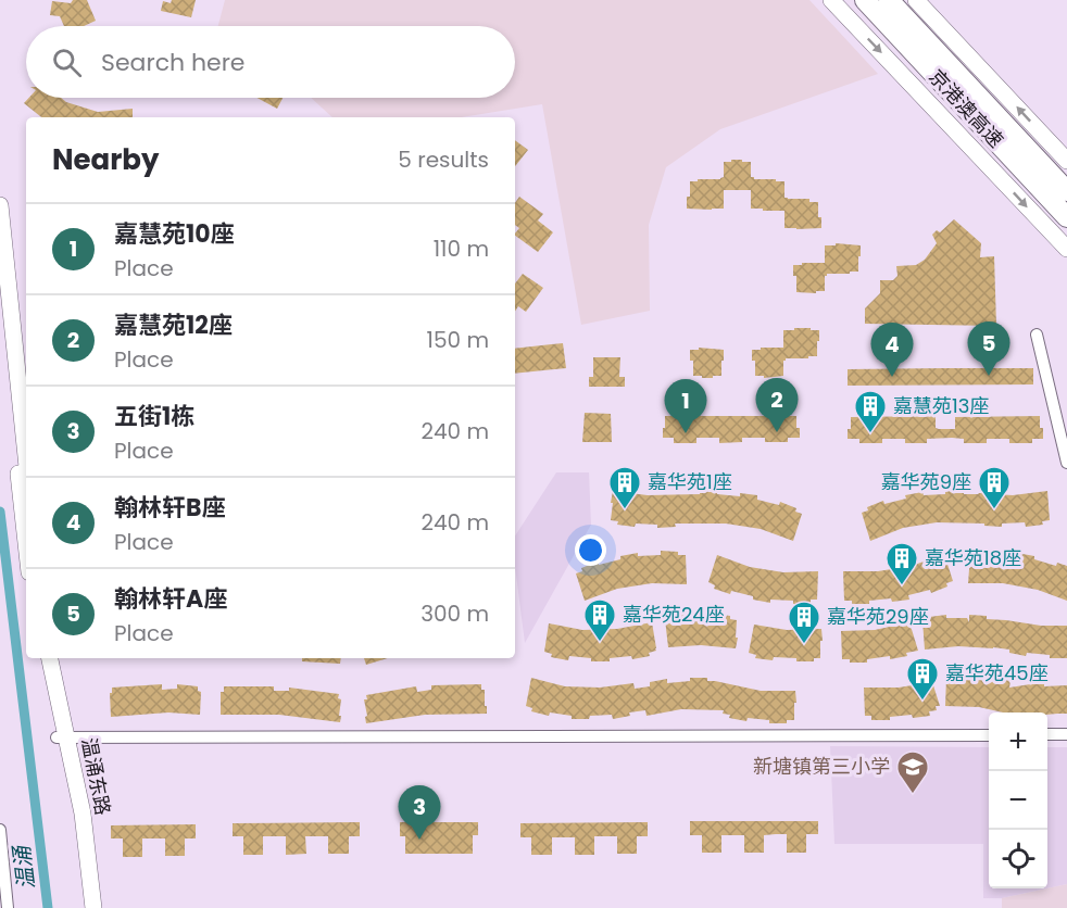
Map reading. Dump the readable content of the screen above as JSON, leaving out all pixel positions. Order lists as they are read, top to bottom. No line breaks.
{"streets":{"highway":["京港澳高速"],"street":["温涌东路"]},"water":["温涌"],"places":{"building":["嘉慧苑13座","嘉华苑1座","嘉华苑9座","嘉华苑18座","嘉华苑24座","嘉华苑29座","嘉华苑45座"],"school or university":["新塘镇第三小学"]},"page":{"search":"Search here","heading":["Nearby","5 results"],"list":[{"mark":"1","name":"嘉慧苑10座","note":"Place","value":"110 m"},{"mark":"2","name":"嘉慧苑12座","note":"Place","value":"150 m"},{"mark":"3","name":"五街1栋","note":"Place","value":"240 m"},{"mark":"4","name":"翰林轩B座","note":"Place","value":"240 m"},{"mark":"5","name":"翰林轩A座","note":"Place","value":"300 m"}],"pins":["5","4","2","1","3"],"map_buttons":["+","−"]}}
